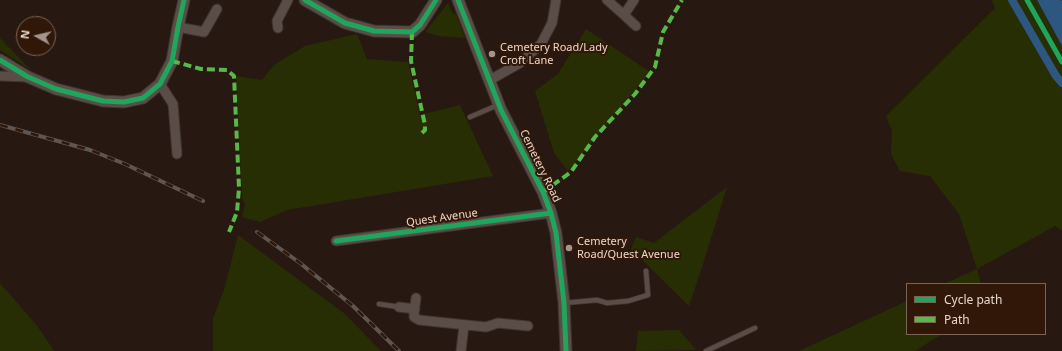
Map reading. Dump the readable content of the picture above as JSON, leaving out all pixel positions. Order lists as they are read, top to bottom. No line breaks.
{"streets":{"street":["Cemetery Road","Quest Avenue"]},"crossings":[["Cemetery Road","Quest Avenue"]],"places":["Cemetery Road/Lady Croft Lane","Cemetery Road/Quest Avenue"],"legend":["Cycle path","Path"],"north":"left"}
